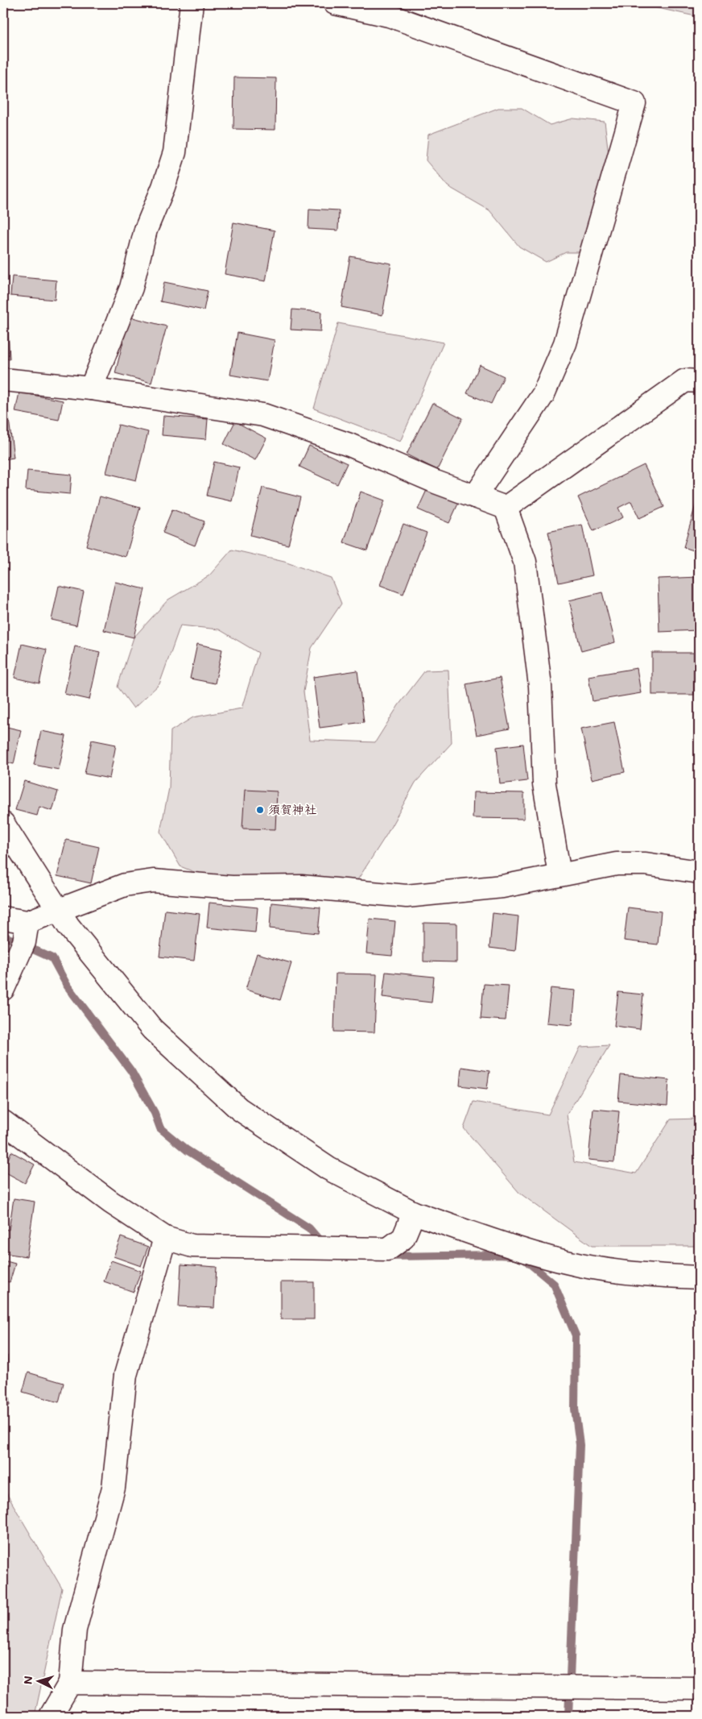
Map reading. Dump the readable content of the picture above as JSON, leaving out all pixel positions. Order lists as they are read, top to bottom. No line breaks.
{"places":["須賀神社"],"north":"left"}
